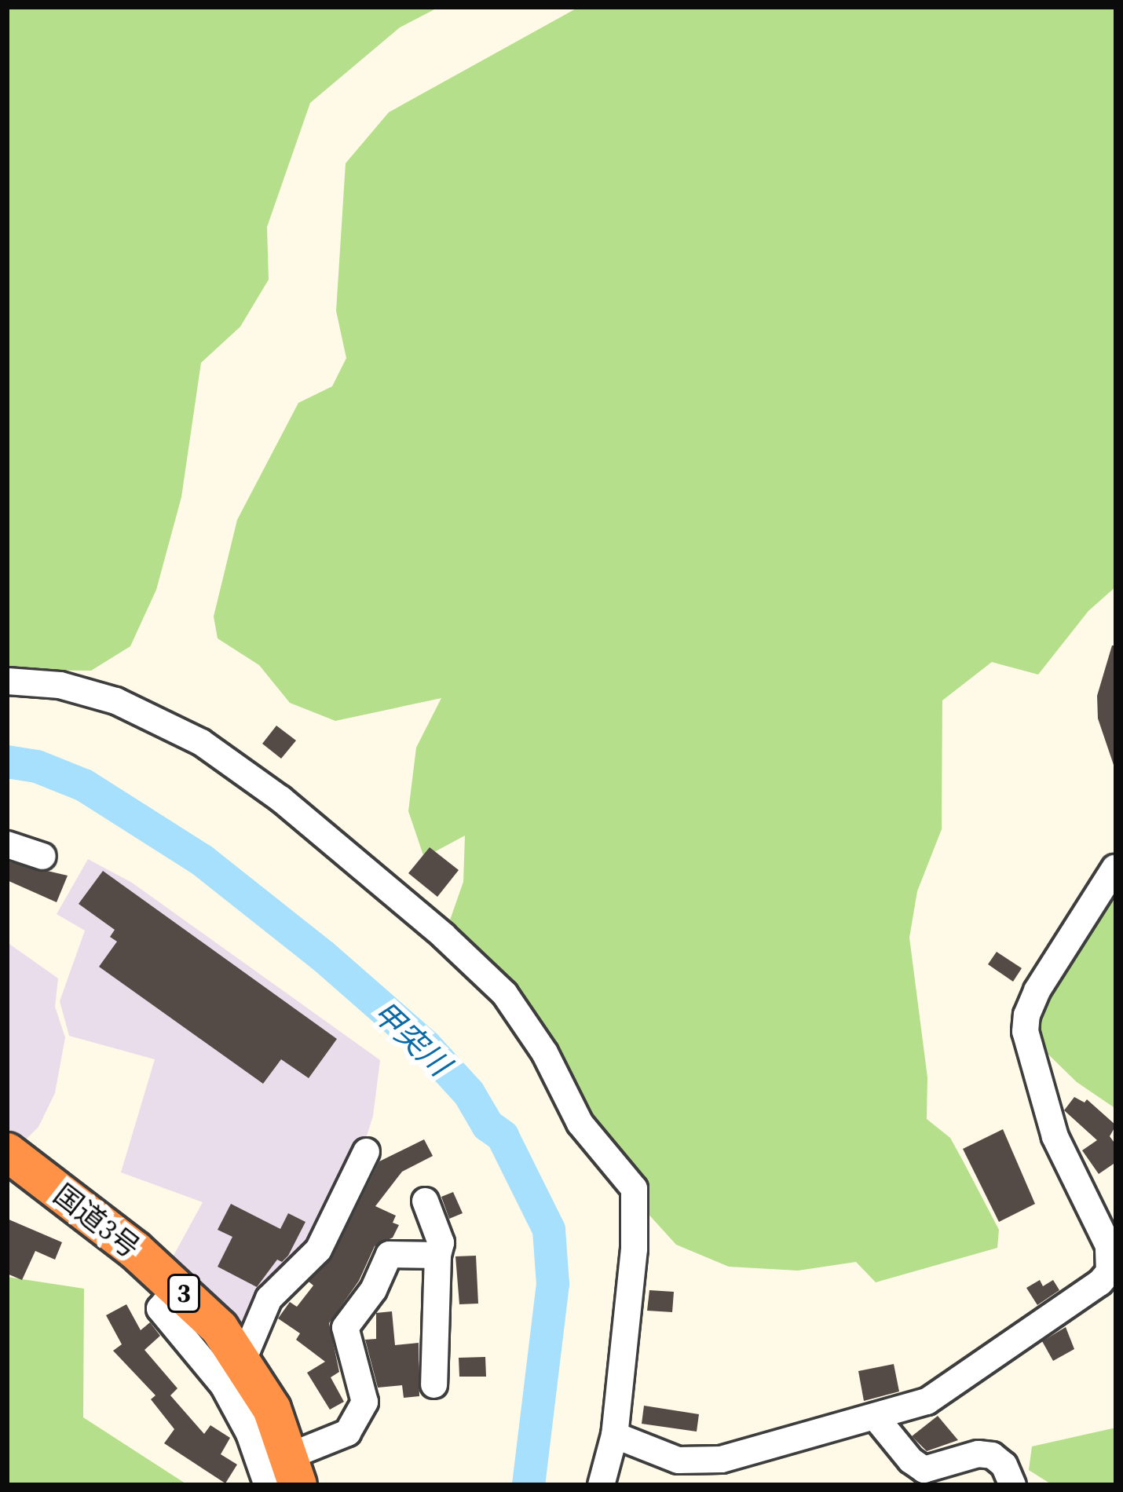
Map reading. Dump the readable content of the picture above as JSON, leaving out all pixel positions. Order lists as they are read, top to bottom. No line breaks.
{"streets":{"highway":["国道3号","3"]},"water":["甲突川"]}
